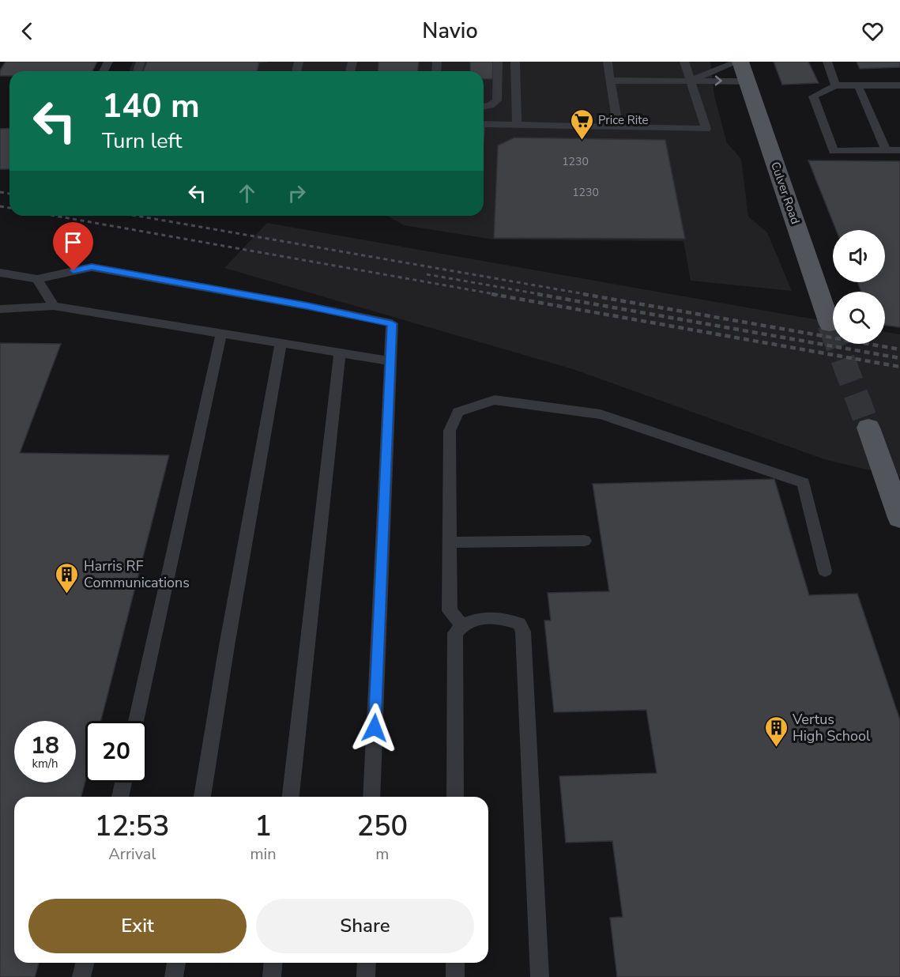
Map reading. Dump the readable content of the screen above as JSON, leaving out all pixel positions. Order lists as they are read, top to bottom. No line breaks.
{"streets":{"main road":["Culver Road"]},"places":{"supermarket":["Price Rite"],"building":["Harris RF Communications","Vertus High School"]},"house_numbers":["1230","1230"],"page":{"header":"Navio","turn":["140 m","Turn left"],"speed":"18 km/h","limit":"20","eta":["12:53","Arrival","1","min","250","m"],"buttons":["Exit","Share"]}}
